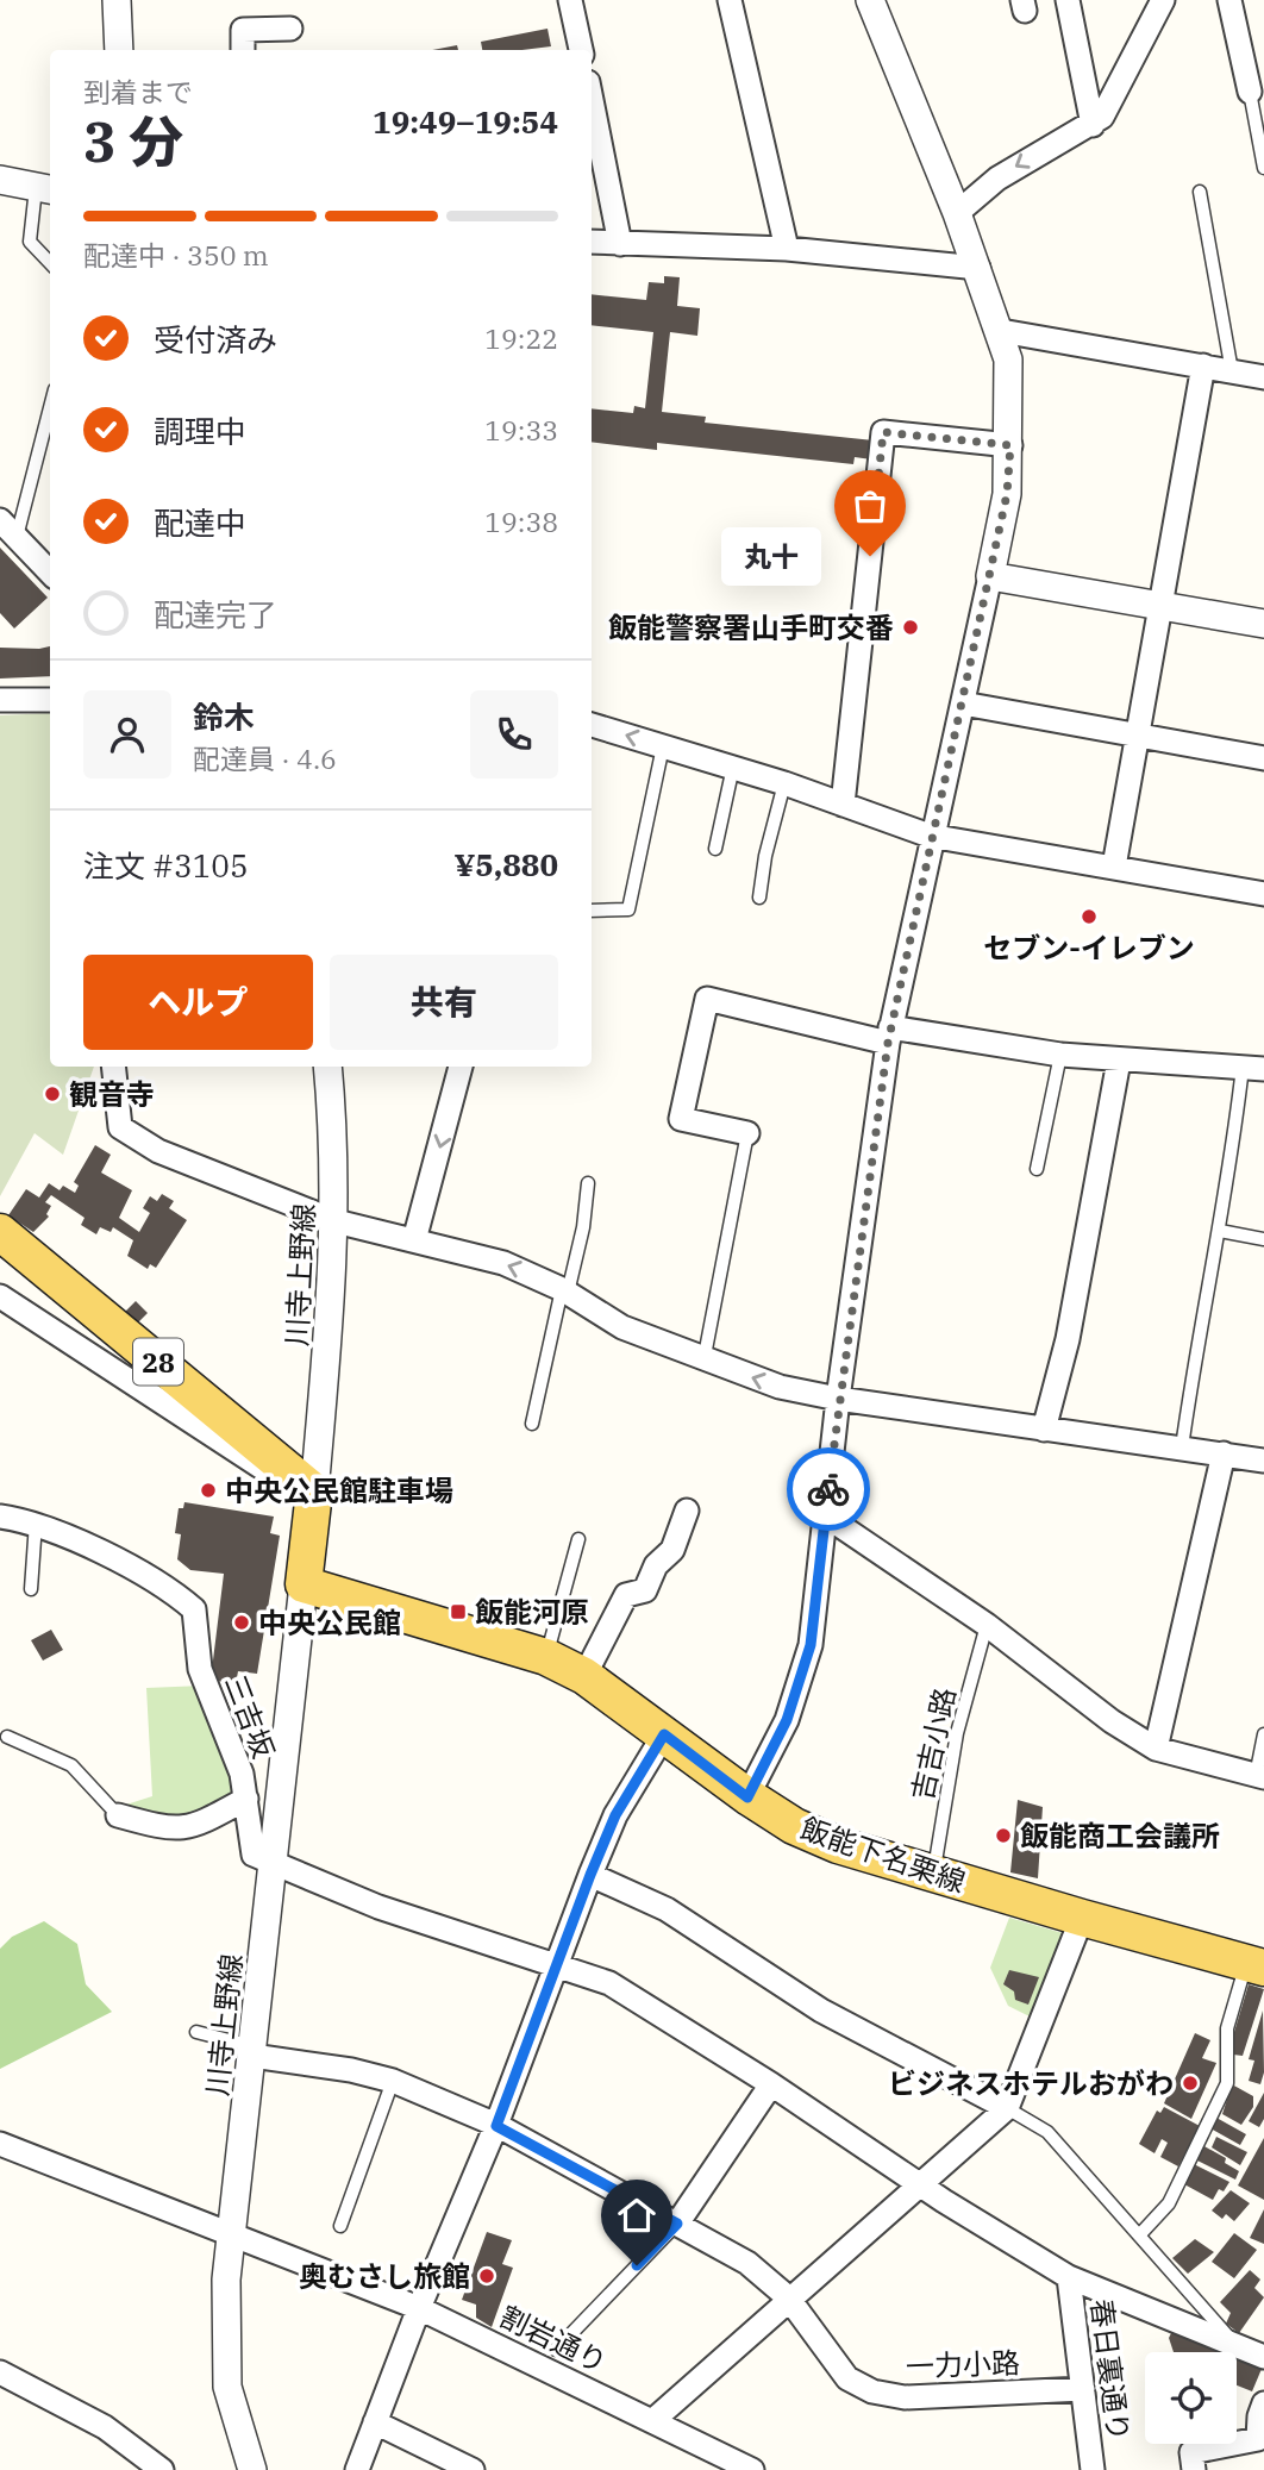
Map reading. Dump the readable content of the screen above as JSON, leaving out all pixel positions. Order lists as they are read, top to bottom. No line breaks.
{"streets":{"main road":["28","飯能下名栗線"],"street":["川寺上野線","三吉坂","割岩通り","一力小路","春日裏通り"],"lane":["吉吉小路"]},"crossings":[["川寺上野線","28"],["川寺上野線","三吉坂"],["川寺上野線","飯能下名栗線"],["川寺上野線","割岩通り"],["川寺上野線","一力小路"],["吉吉小路","飯能下名栗線"],["一力小路","春日裏通り"]],"places":{"other":["丸十","飯能警察署山手町交番","セブン-イレブン","観音寺","中央公民館駐車場","中央公民館","飯能商工会議所","ビジネスホテルおがわ","奥むさし旅館"],"transit":["飯能河原"]},"page":{"heading":["3 分","到着まで","19:49–19:54"],"panel":["鈴木","配達員 · 4.6","注文 #3105","¥5,880"],"bar":"配達中 · 350 m","list":[["受付済み","19:22"],["調理中","19:33"],["配達中","19:38"],"配達完了"],"bubble":"丸十","buttons":["ヘルプ","共有"]}}
